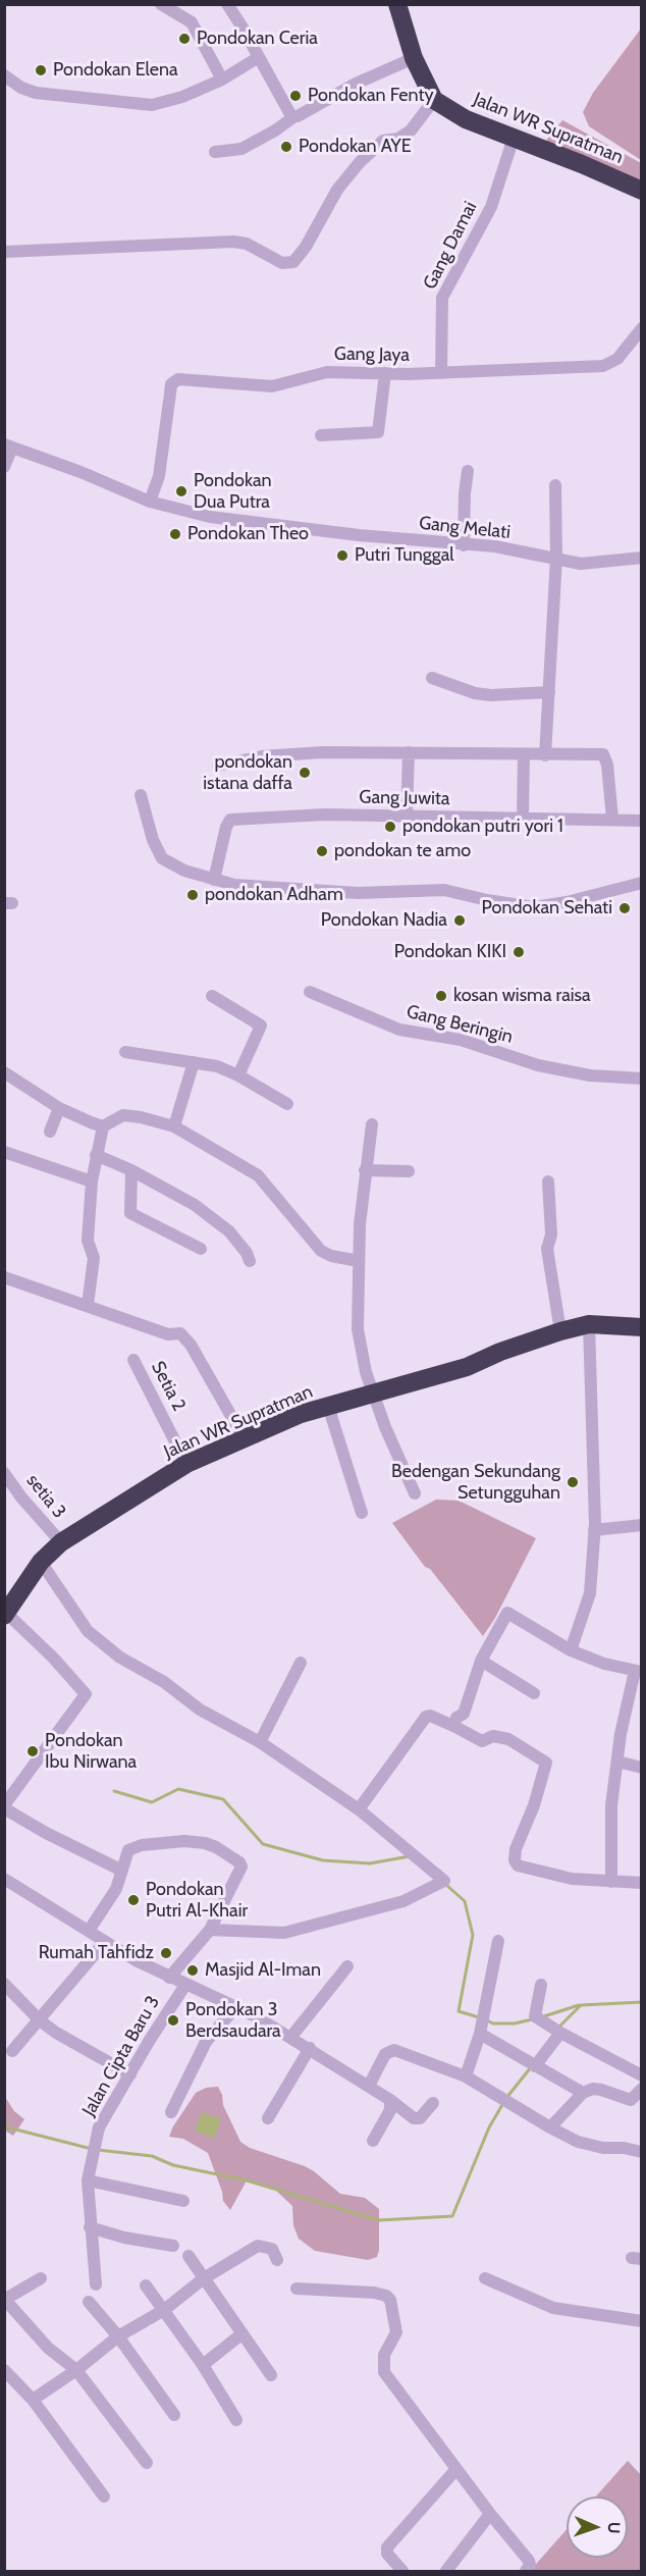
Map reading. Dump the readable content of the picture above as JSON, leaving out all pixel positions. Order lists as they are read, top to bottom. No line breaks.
{"streets":{"highway":["Jalan WR Supratman"],"street":["Gang Damai","Gang Jaya","Gang Melati","Gang Juwita","Gang Beringin","Setia 2","setia 3","Jalan Cipta Baru 3"]},"crossings":[["Jalan WR Supratman","Gang Damai"],["Jalan WR Supratman","Setia 2"],["Jalan WR Supratman","setia 3"],["Gang Damai","Gang Jaya"],["Gang Jaya","Gang Melati"]],"places":["Pondokan Ceria","Pondokan Elena","Pondokan Fenty","Pondokan AYE","Pondokan Dua Putra","Pondokan Theo","Putri Tunggal","pondokan istana daffa","pondokan putri yori 1","pondokan te amo","pondokan Adham","Pondokan Sehati","Pondokan Nadia","Pondokan KIKI","kosan wisma raisa","Bedengan Sekundang Setungguhan","Pondokan Ibu Nirwana","Pondokan Putri Al-Khair","Rumah Tahfidz","Masjid Al-Iman","Pondokan 3 Berdsaudara"],"north":"right"}
